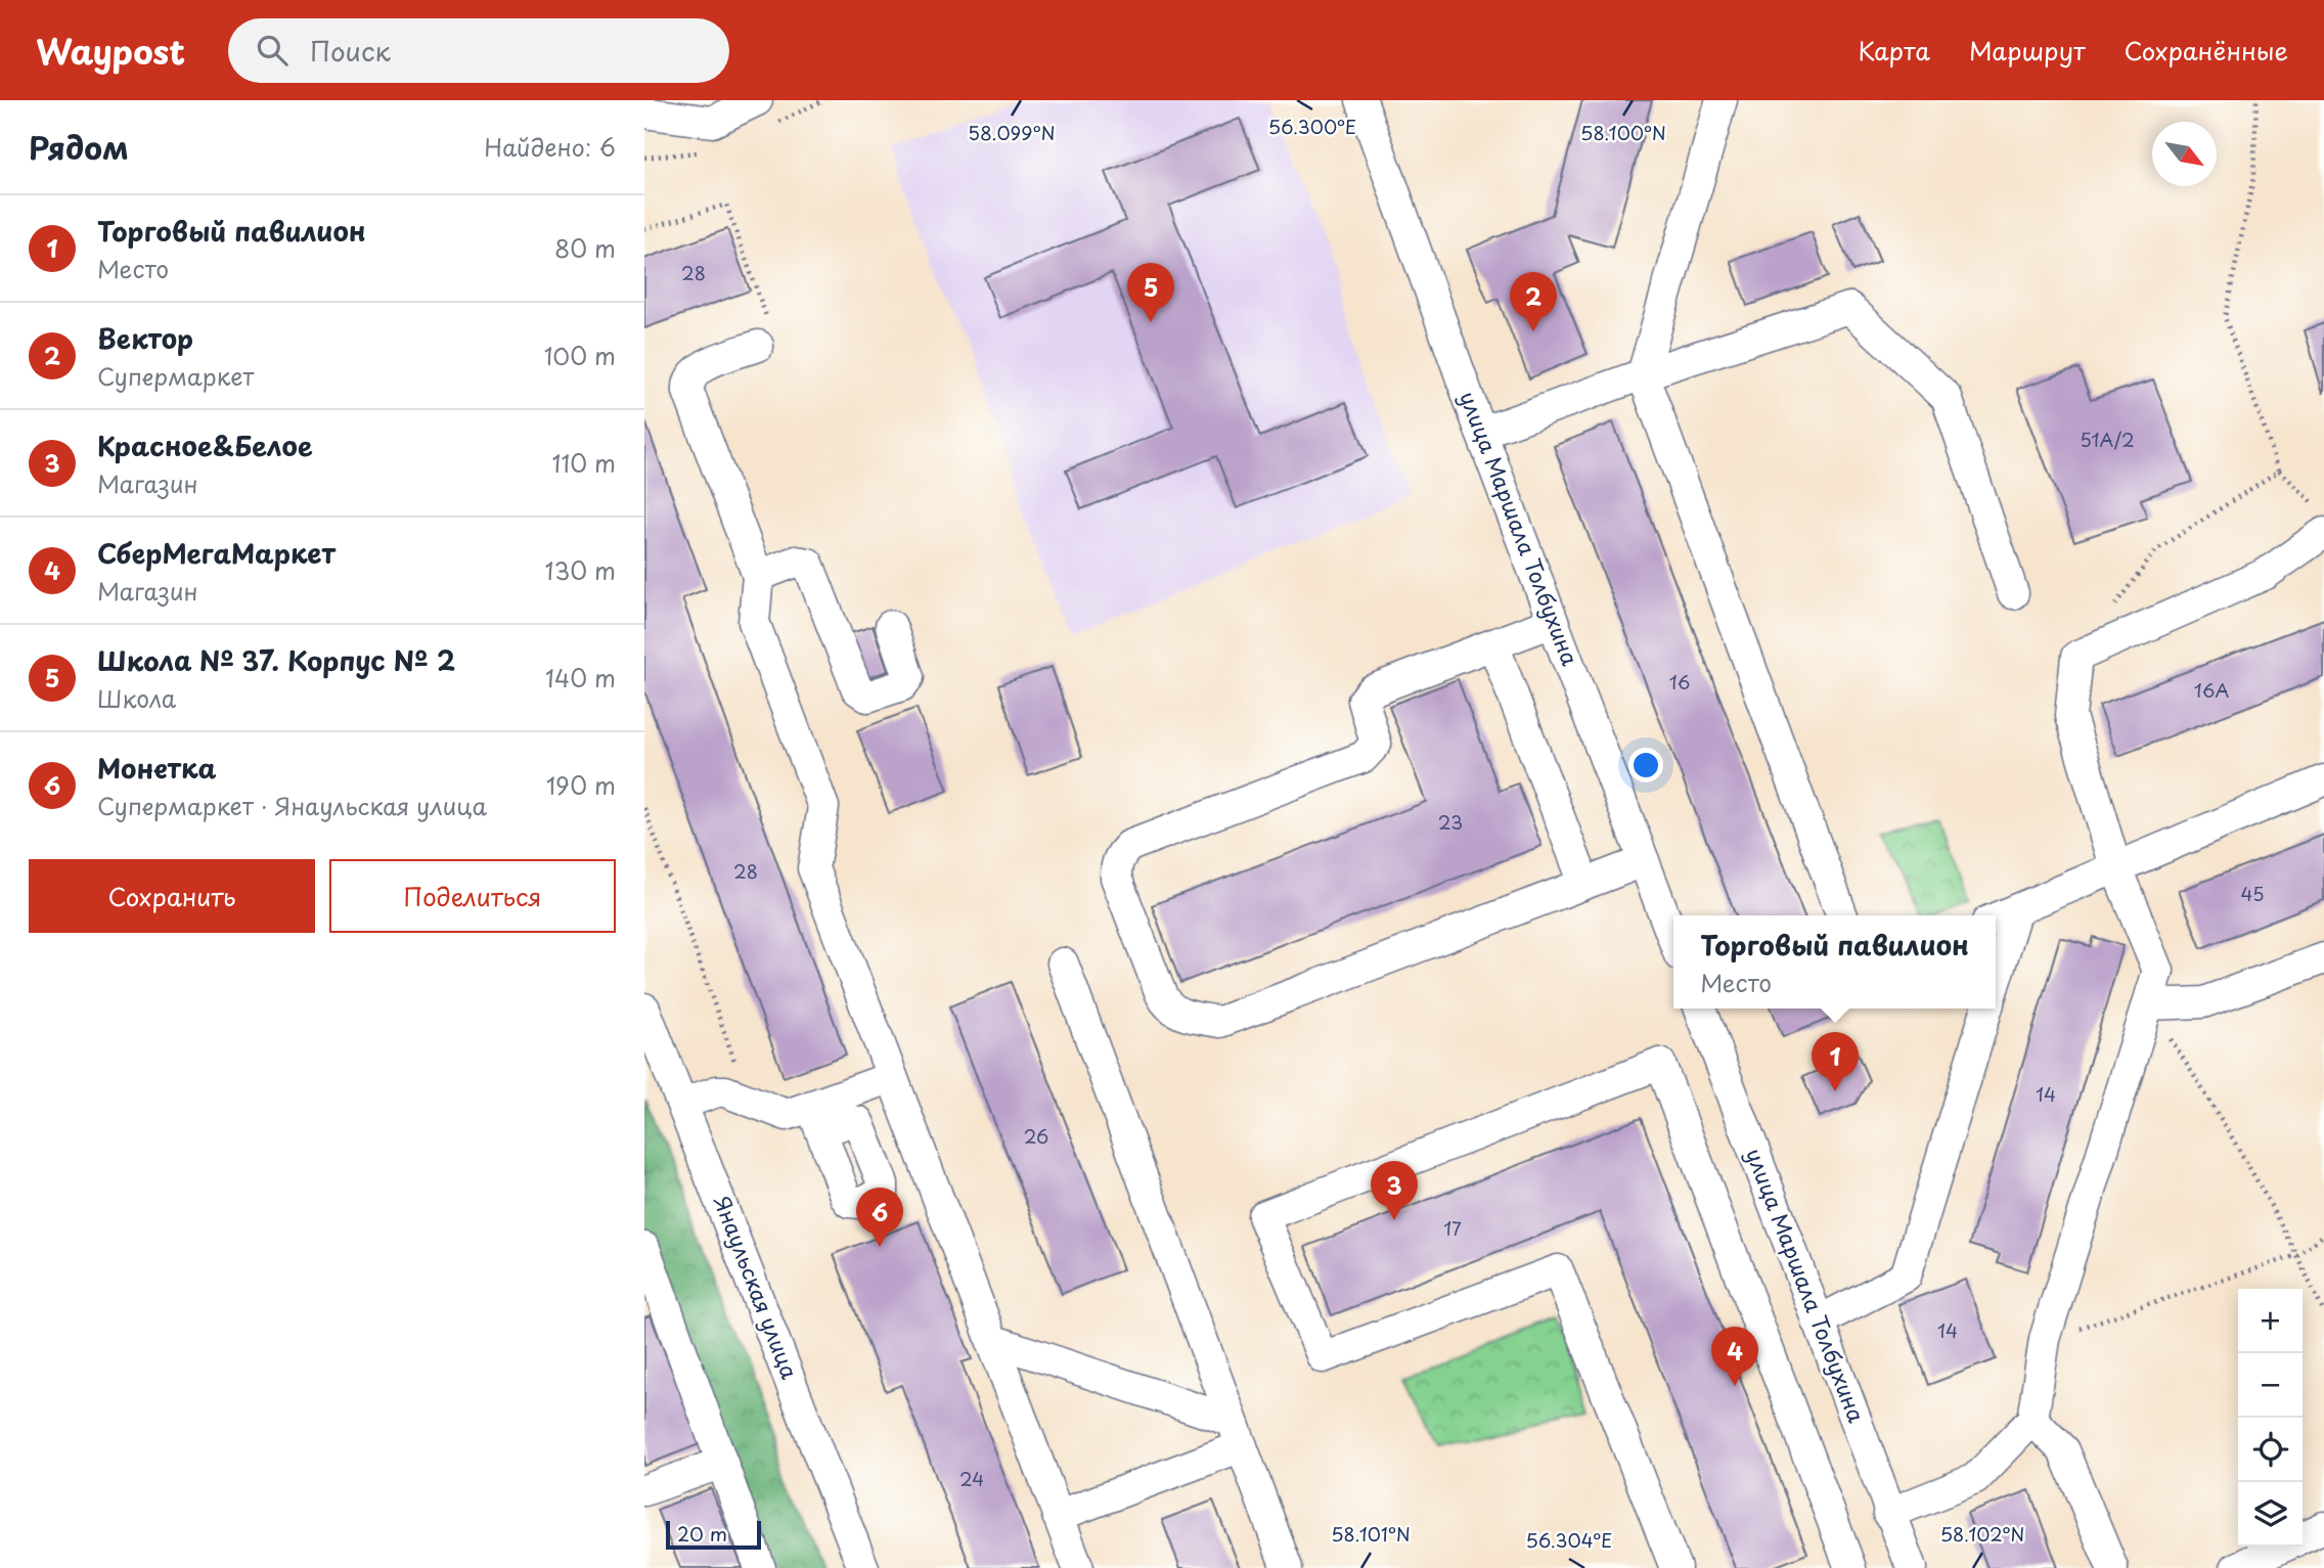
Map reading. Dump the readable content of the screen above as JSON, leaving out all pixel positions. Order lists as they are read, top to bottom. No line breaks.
{"streets":{"street":["улица Маршала Толбухина","Янаульская улица"]},"house_numbers":["28","51А/2","16","16А","23","28","45","14","26","17","14","24"],"scale_bar":"20 m","north":"bottom right","page":{"header":"Waypost","search":"Поиск","nav":["Карта","Маршрут","Сохранённые"],"heading":["Рядом","Найдено: 6"],"list":[{"mark":"1","name":"Торговый павилион","note":"Место","value":"80 m"},{"mark":"2","name":"Вектор","note":"Супермаркет","value":"100 m"},{"mark":"3","name":"Красное&Белое","note":"Магазин","value":"110 m"},{"mark":"4","name":"СберМегаМаркет","note":"Магазин","value":"130 m"},{"mark":"5","name":"Школа № 37. Корпус № 2","note":"Школа","value":"140 m"},{"mark":"6","name":"Монетка","note":"Супермаркет · Янаульская улица","value":"190 m"}],"pins":["5","2","1","3","6","4"],"buttons":["Сохранить","Поделиться"],"popup":["Торговый павилион","Место"],"map_buttons":["+","−"],"scale":"20 m"},"coordinates":["56.300°E","58.100°N","58.099°N","58.101°N","58.102°N","56.304°E"]}
